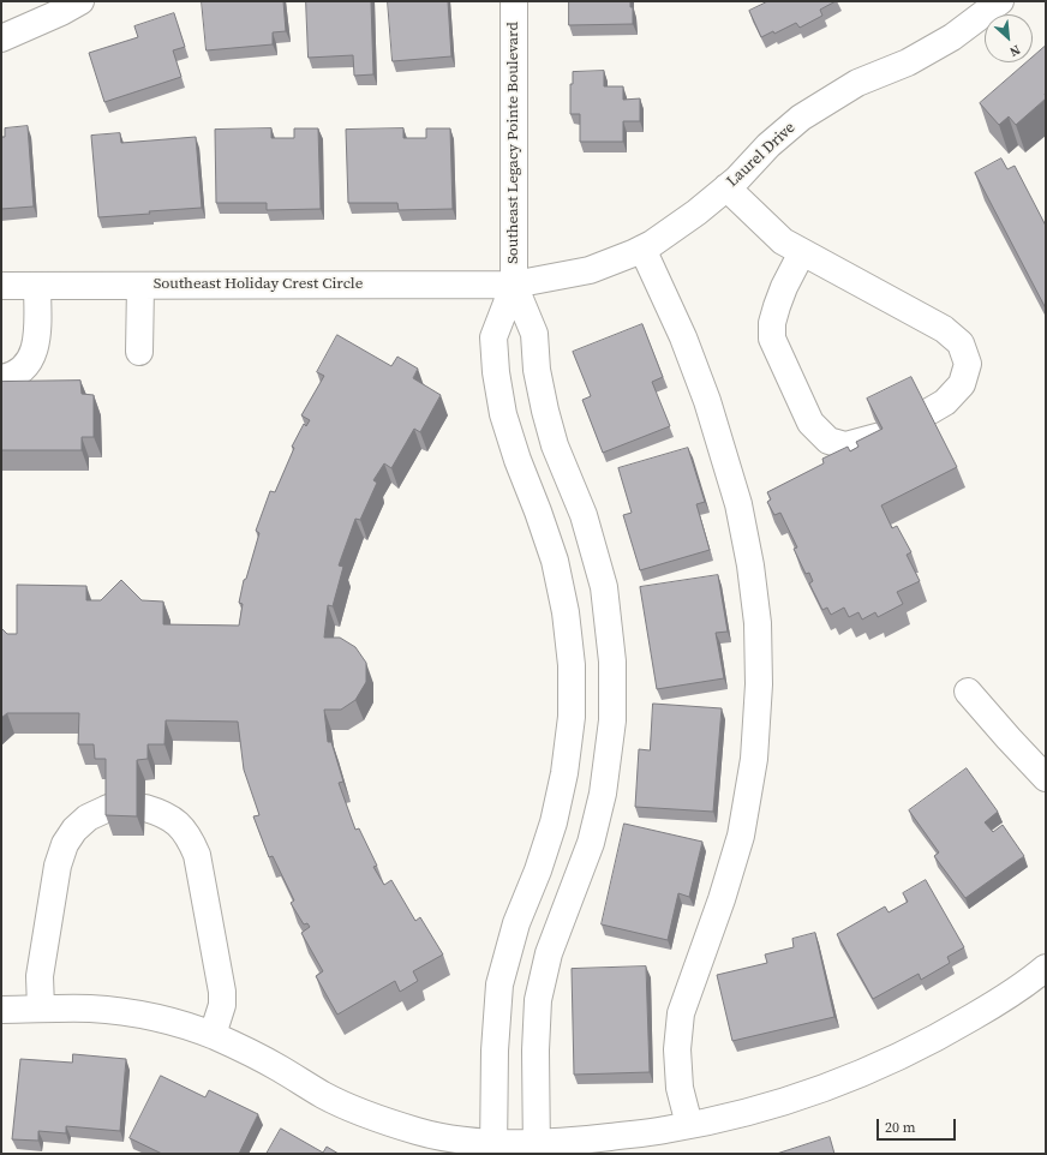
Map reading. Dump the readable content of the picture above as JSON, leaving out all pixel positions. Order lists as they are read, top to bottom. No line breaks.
{"streets":{"street":["Southeast Legacy Pointe Boulevard","Laurel Drive","Southeast Holiday Crest Circle"]},"crossings":[["Southeast Legacy Pointe Boulevard","Laurel Drive"],["Southeast Legacy Pointe Boulevard","Southeast Holiday Crest Circle"],["Laurel Drive","Southeast Holiday Crest Circle"]],"scale_bar":"20 m","north":"bottom right"}
